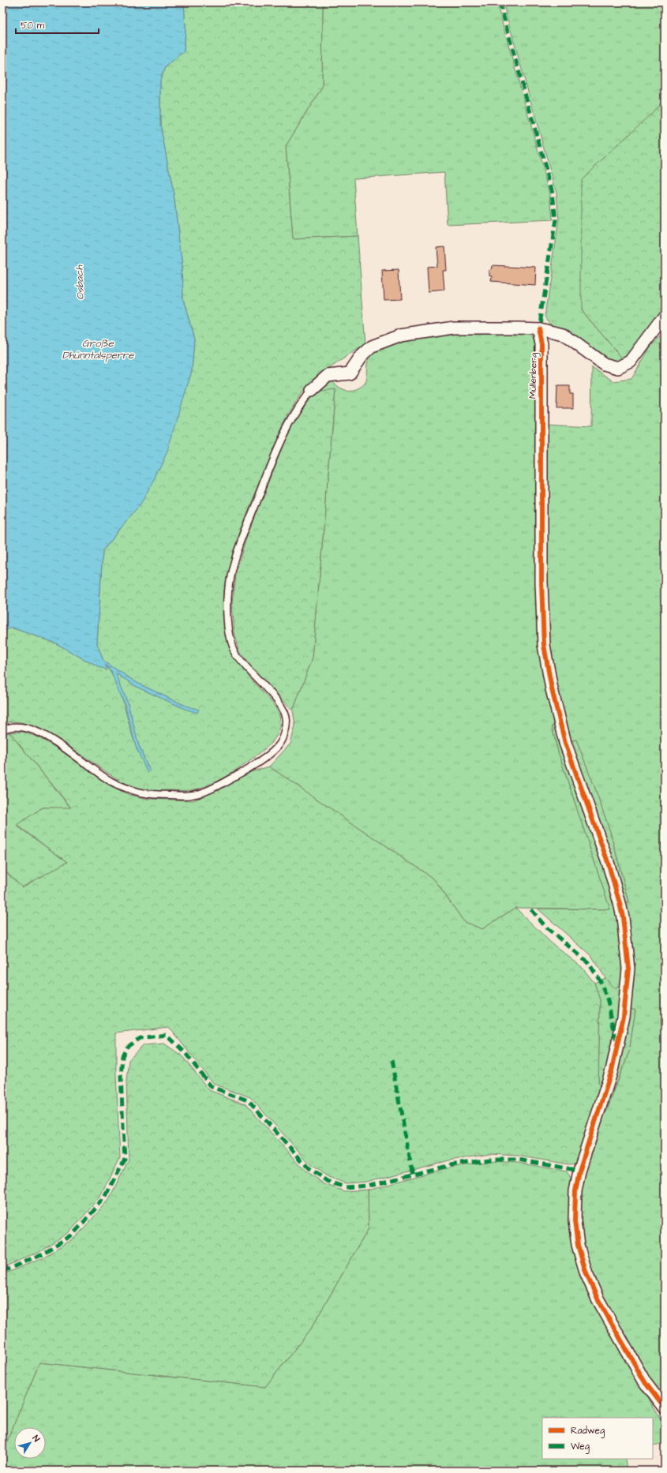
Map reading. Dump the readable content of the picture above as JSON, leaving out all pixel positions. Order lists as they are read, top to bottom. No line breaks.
{"streets":{"street":["Müllenberg"]},"water":["Osbach","Große Dhünntalsperre"],"legend":["Radweg","Weg"],"scale_bar":"50 m","north":"top right"}
